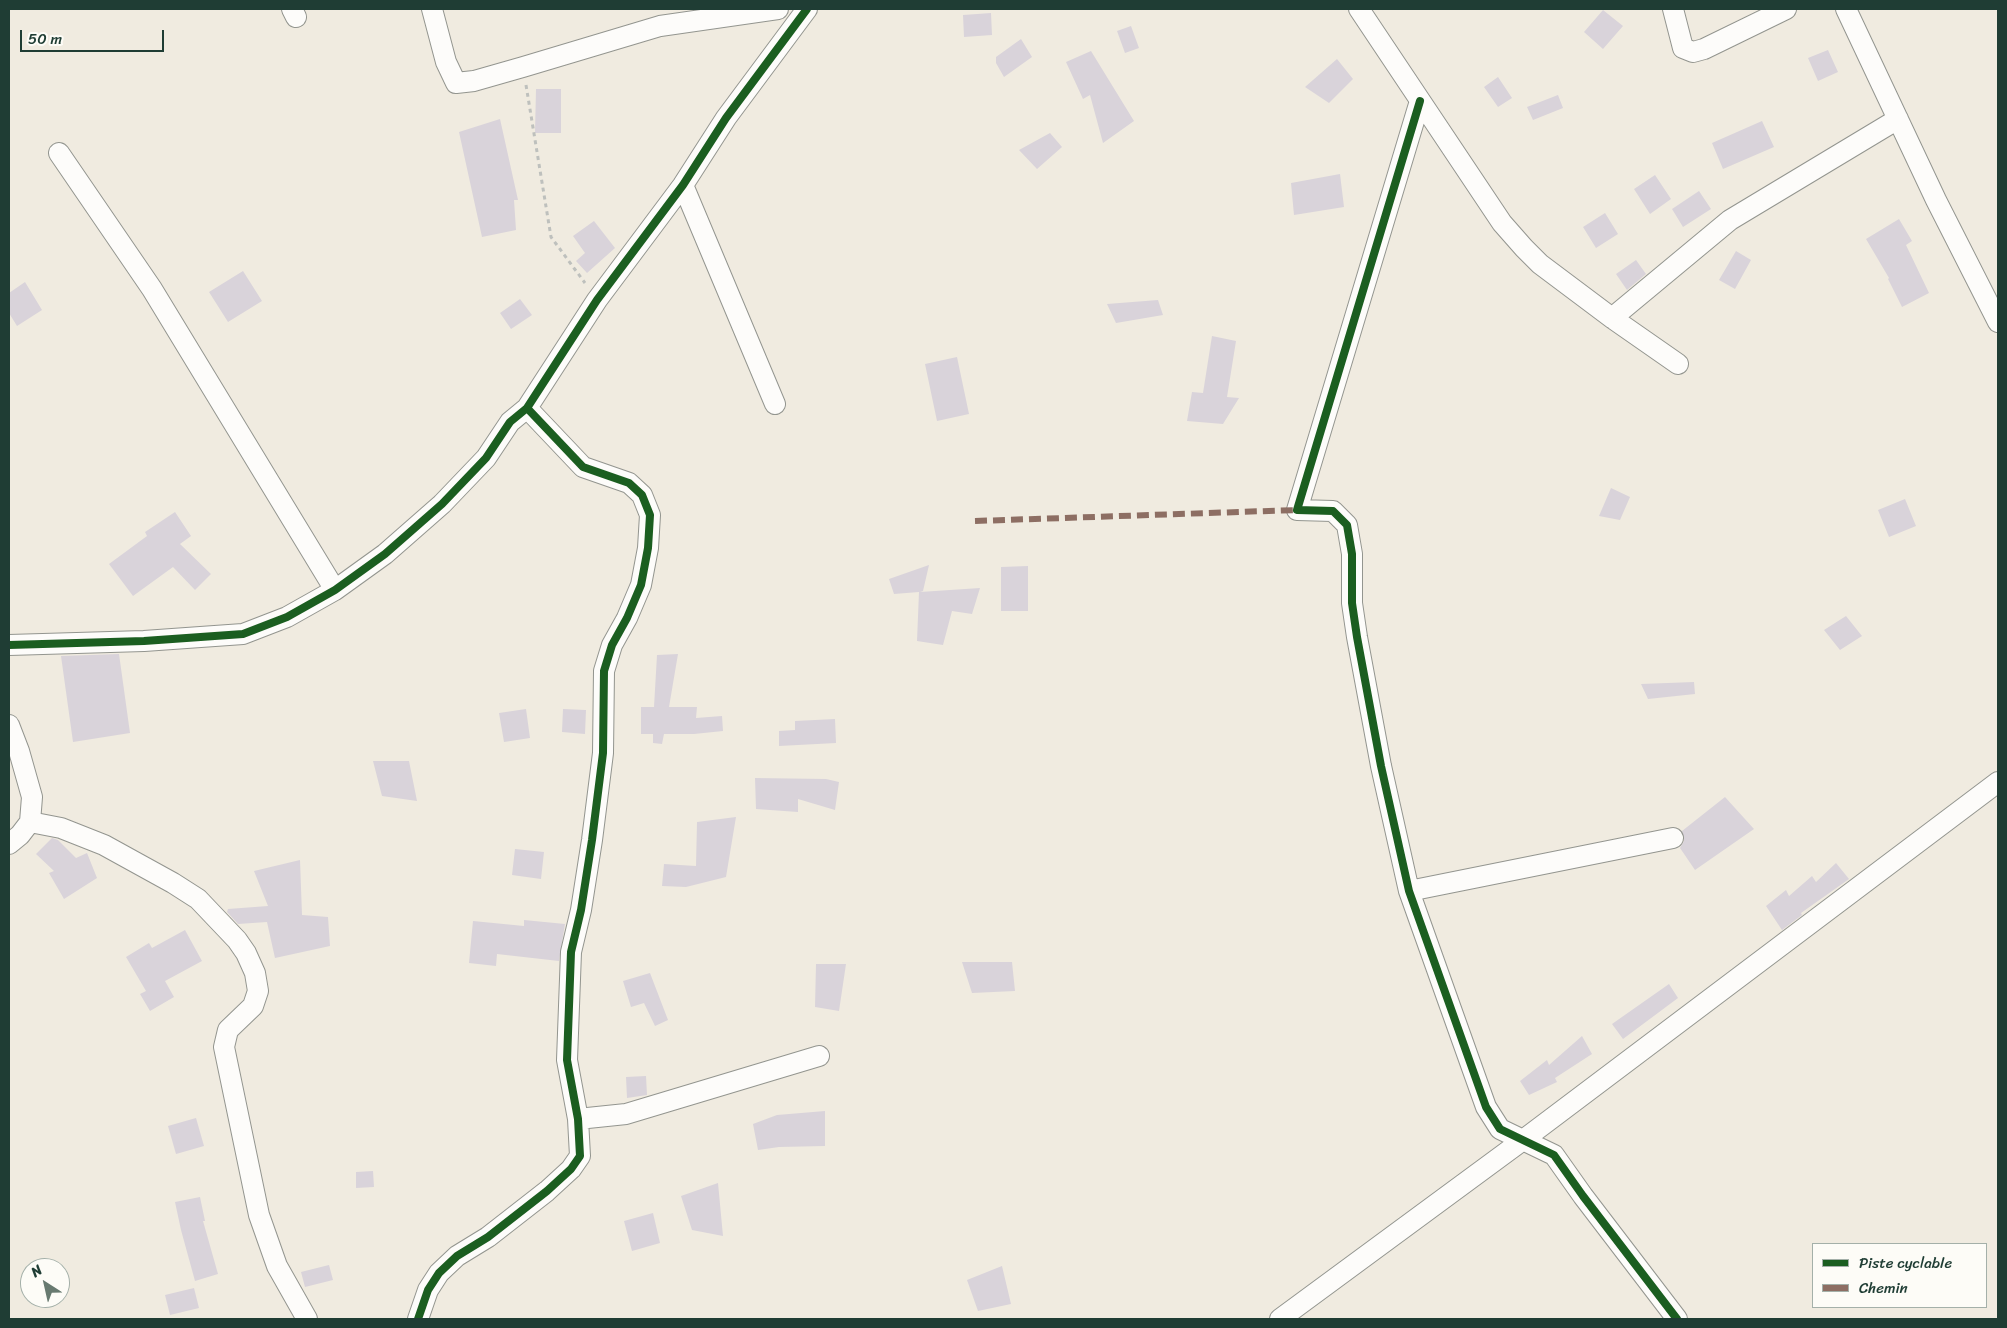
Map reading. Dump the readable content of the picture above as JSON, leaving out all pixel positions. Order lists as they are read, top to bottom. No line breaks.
{"legend":["Piste cyclable","Chemin"],"scale_bar":"50 m","north":"top left"}
